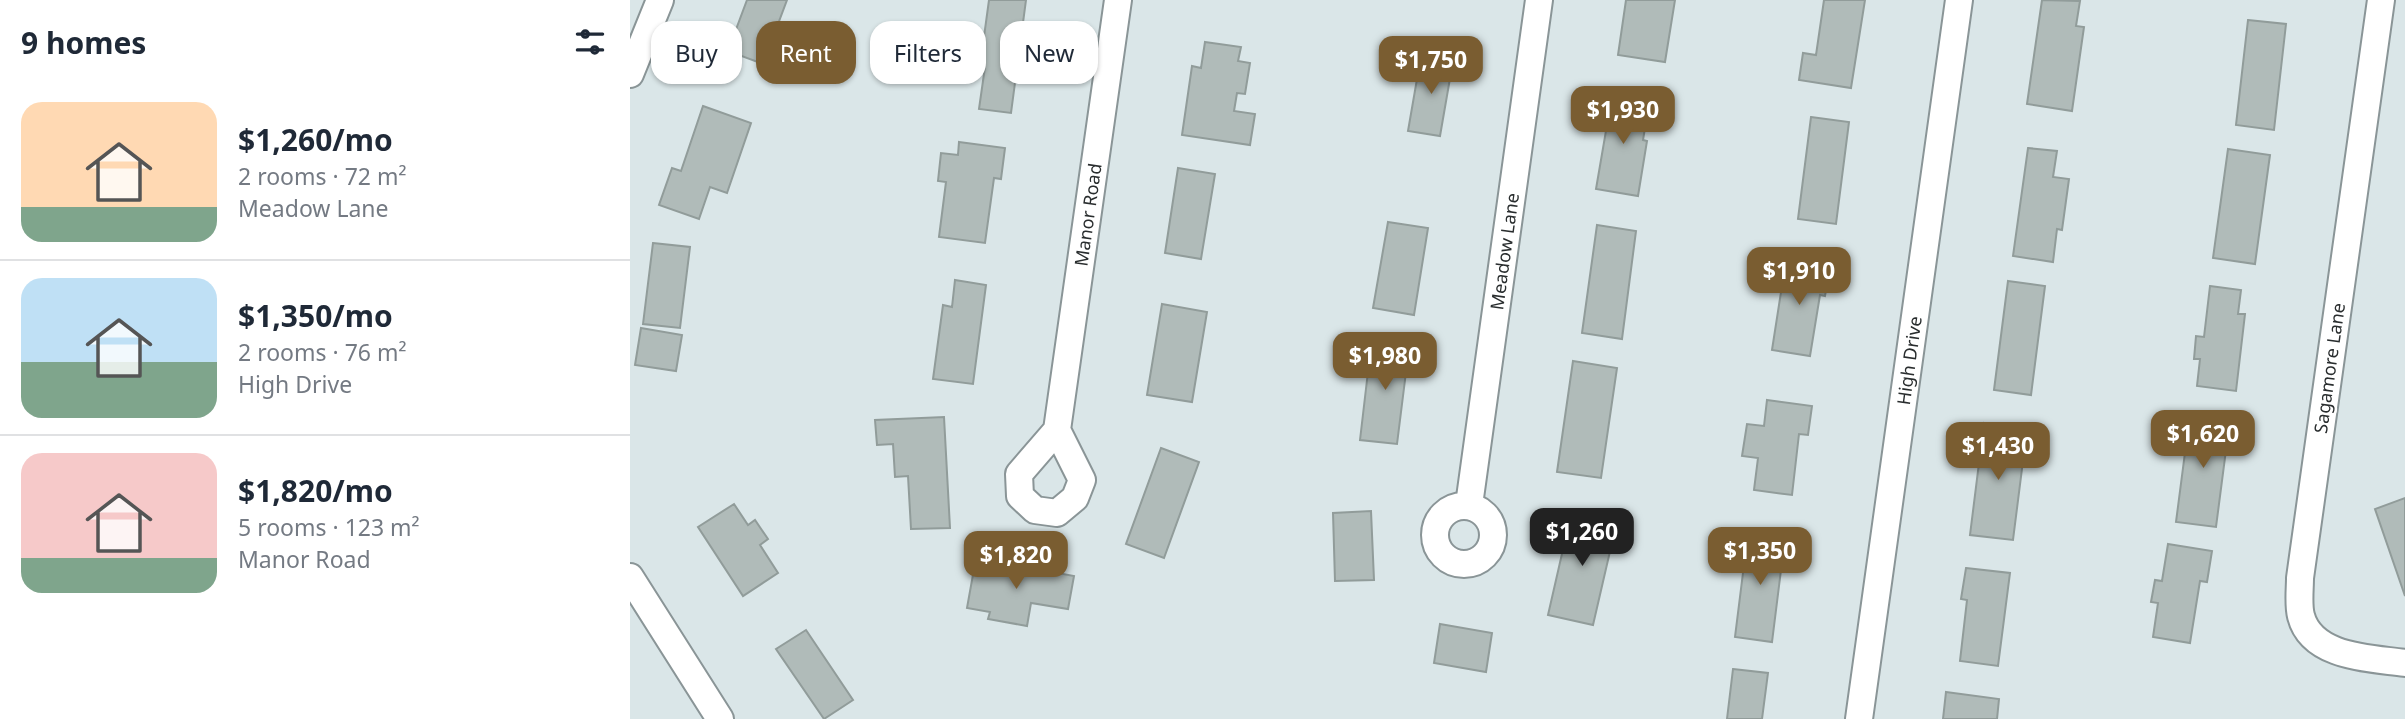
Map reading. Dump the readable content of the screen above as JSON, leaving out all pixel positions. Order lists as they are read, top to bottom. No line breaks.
{"streets":{"street":["Manor Road","Meadow Lane","High Drive","Sagamore Lane"]},"page":{"heading":"9 homes","chip":["Buy","Rent","Filters","New"],"price":["$1,750","$1,930","$1,910","$1,980","$1,620","$1,430","$1,260","$1,350","$1,820"],"list":[{"name":"$1,260/mo","note":"2 rooms · 72 m² · Meadow Lane"},{"name":"$1,350/mo","note":"2 rooms · 76 m² · High Drive"},{"name":"$1,820/mo","note":"5 rooms · 123 m² · Manor Road"}]}}
